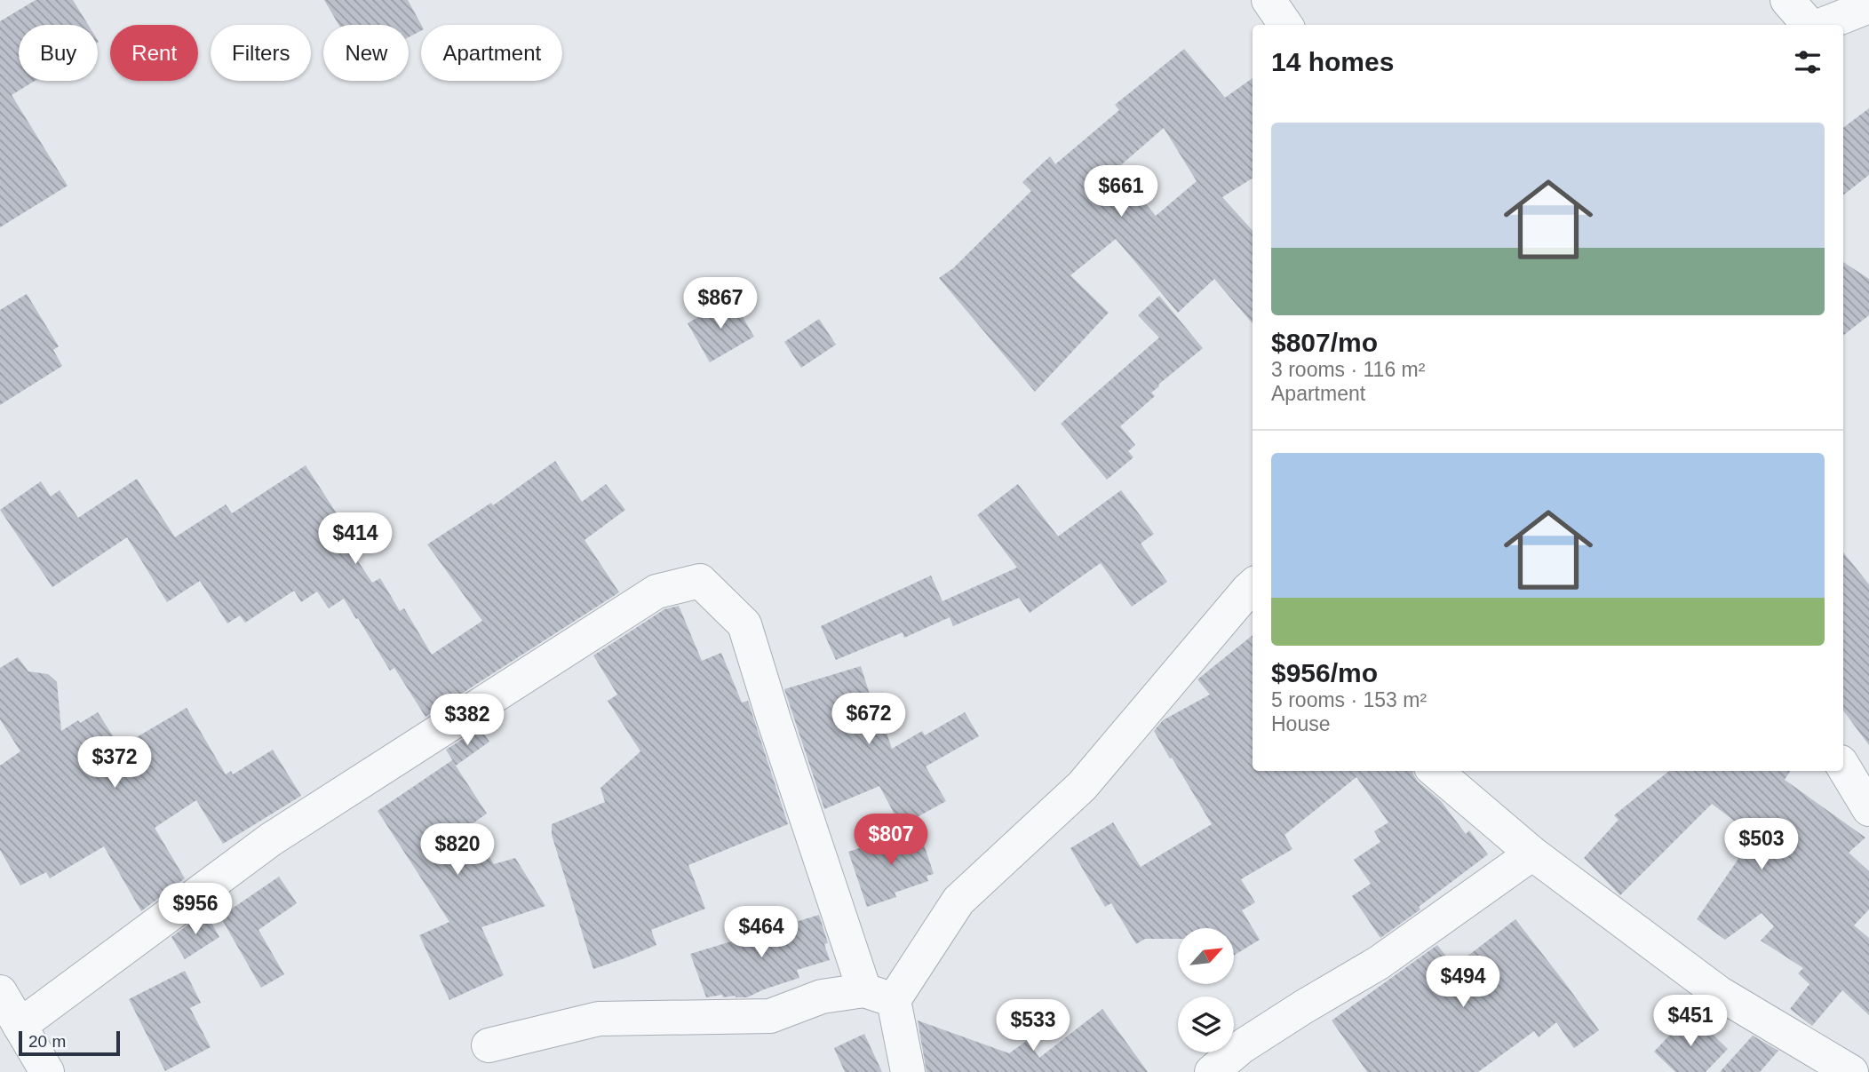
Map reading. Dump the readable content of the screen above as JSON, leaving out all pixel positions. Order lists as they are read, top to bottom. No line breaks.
{"scale_bar":"20 m","north":"top right","page":{"chip":["Buy","Rent","Filters","New","Apartment"],"heading":"14 homes","list":[{"name":"$807/mo","note":"3 rooms · 116 m² · Apartment"},{"name":"$956/mo","note":"5 rooms · 153 m² · House"}],"price":["$661","$867","$414","$672","$382","$372","$807","$503","$820","$956","$464","$494","$451","$533"],"scale":"20 m"}}
